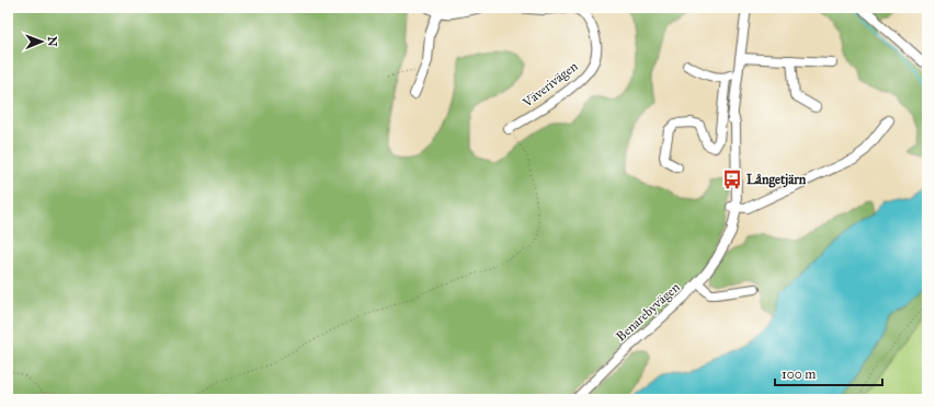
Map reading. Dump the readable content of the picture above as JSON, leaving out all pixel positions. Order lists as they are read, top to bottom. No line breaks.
{"streets":{"street":["Väverivägen","Benarebyvägen"]},"places":{"bus stop":["Långetjärn"]},"scale_bar":"100 m","north":"right"}
